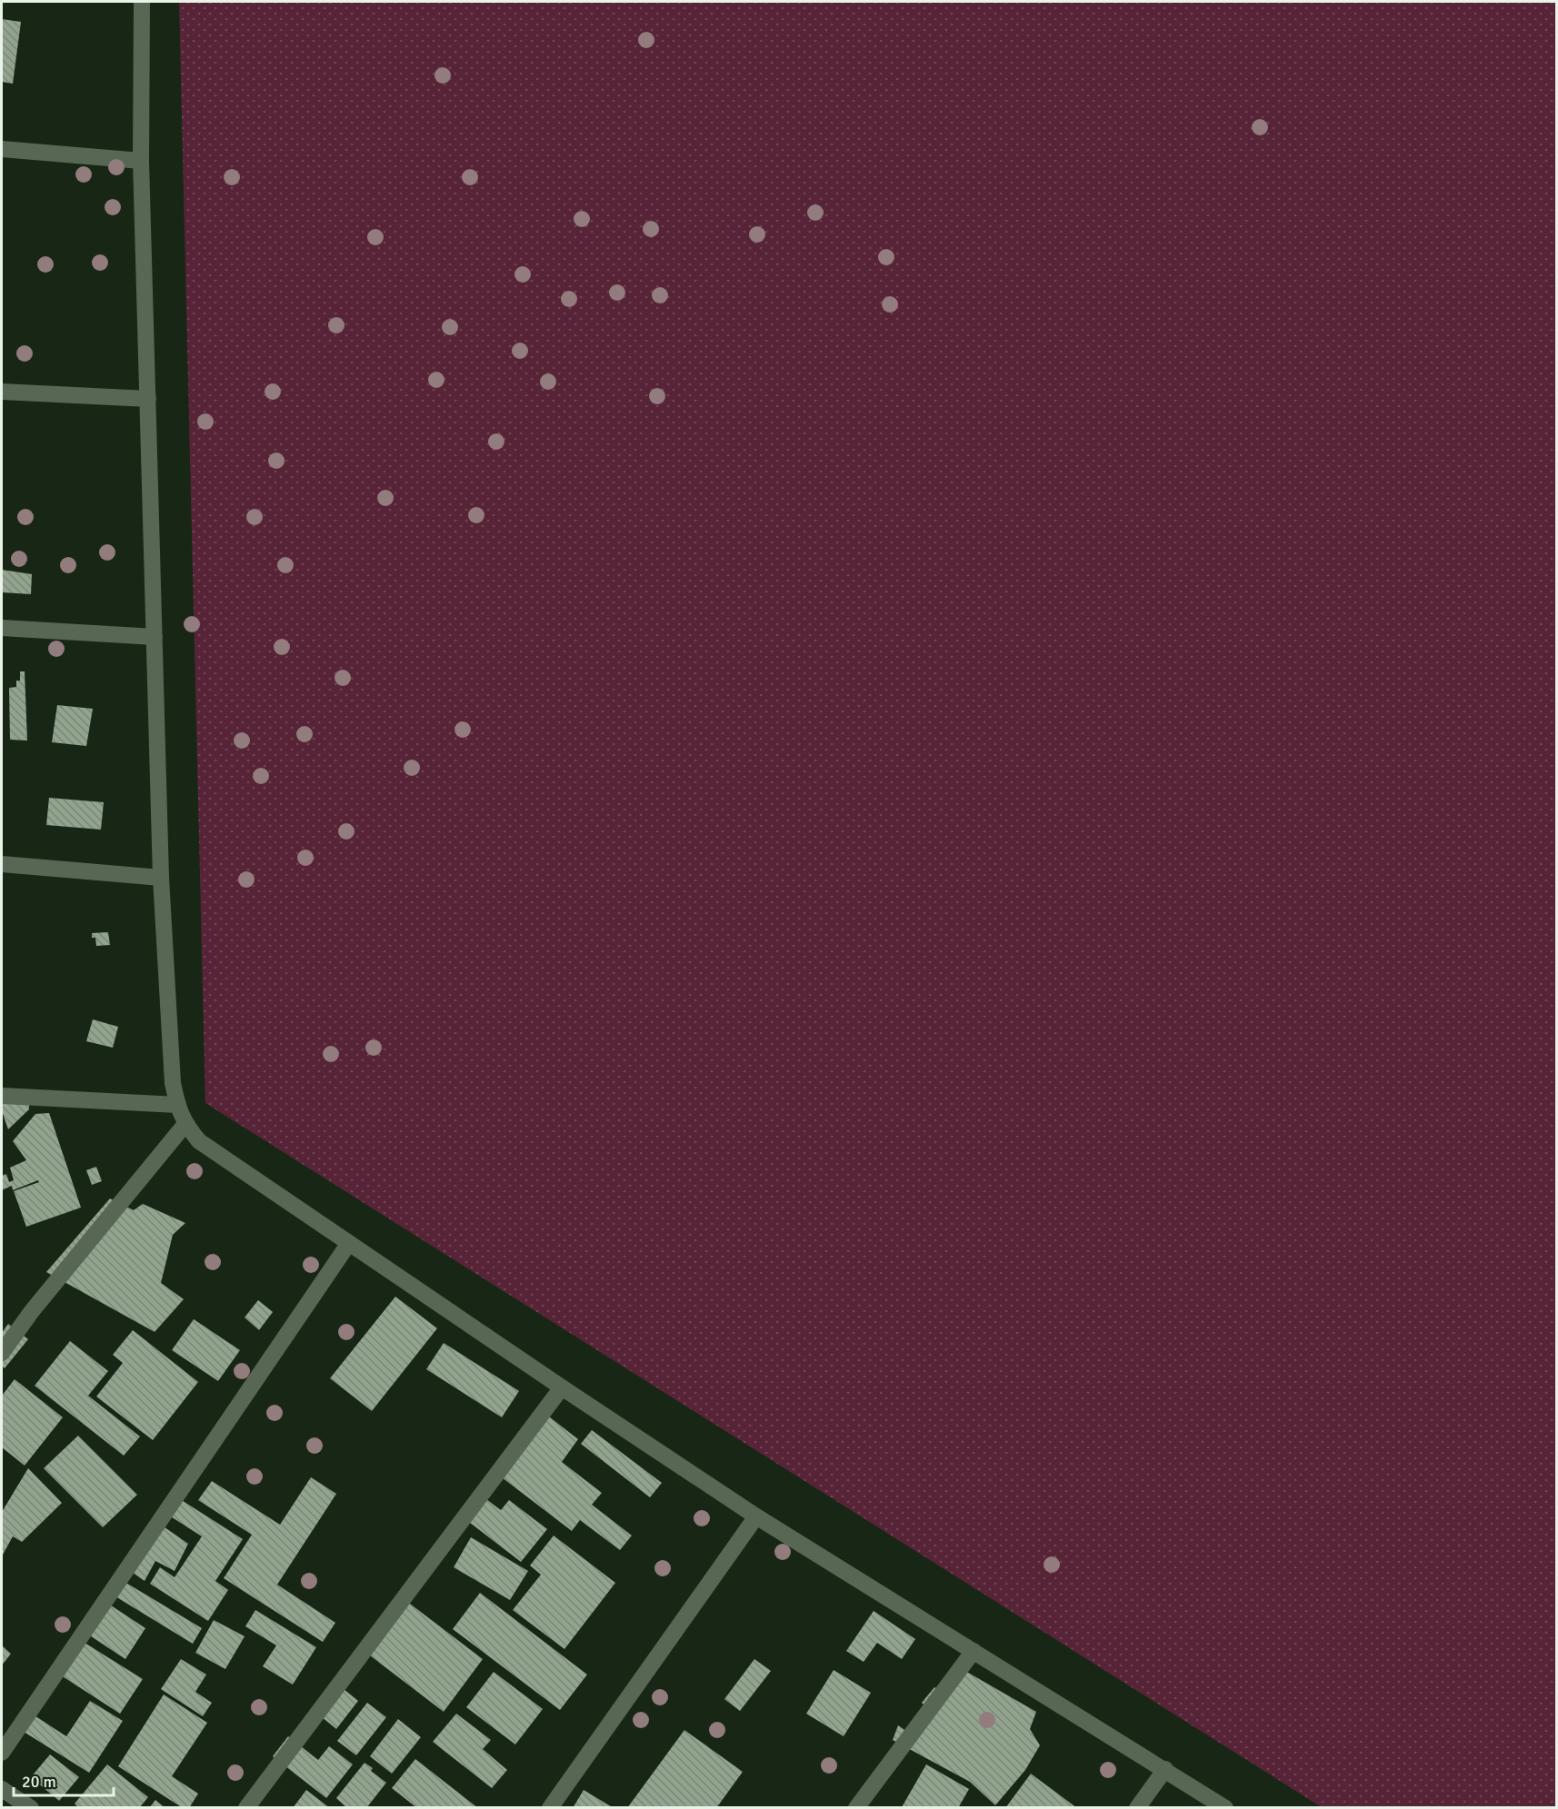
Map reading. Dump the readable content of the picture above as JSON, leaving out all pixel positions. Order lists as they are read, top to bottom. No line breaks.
{"scale_bar":"20 m"}
